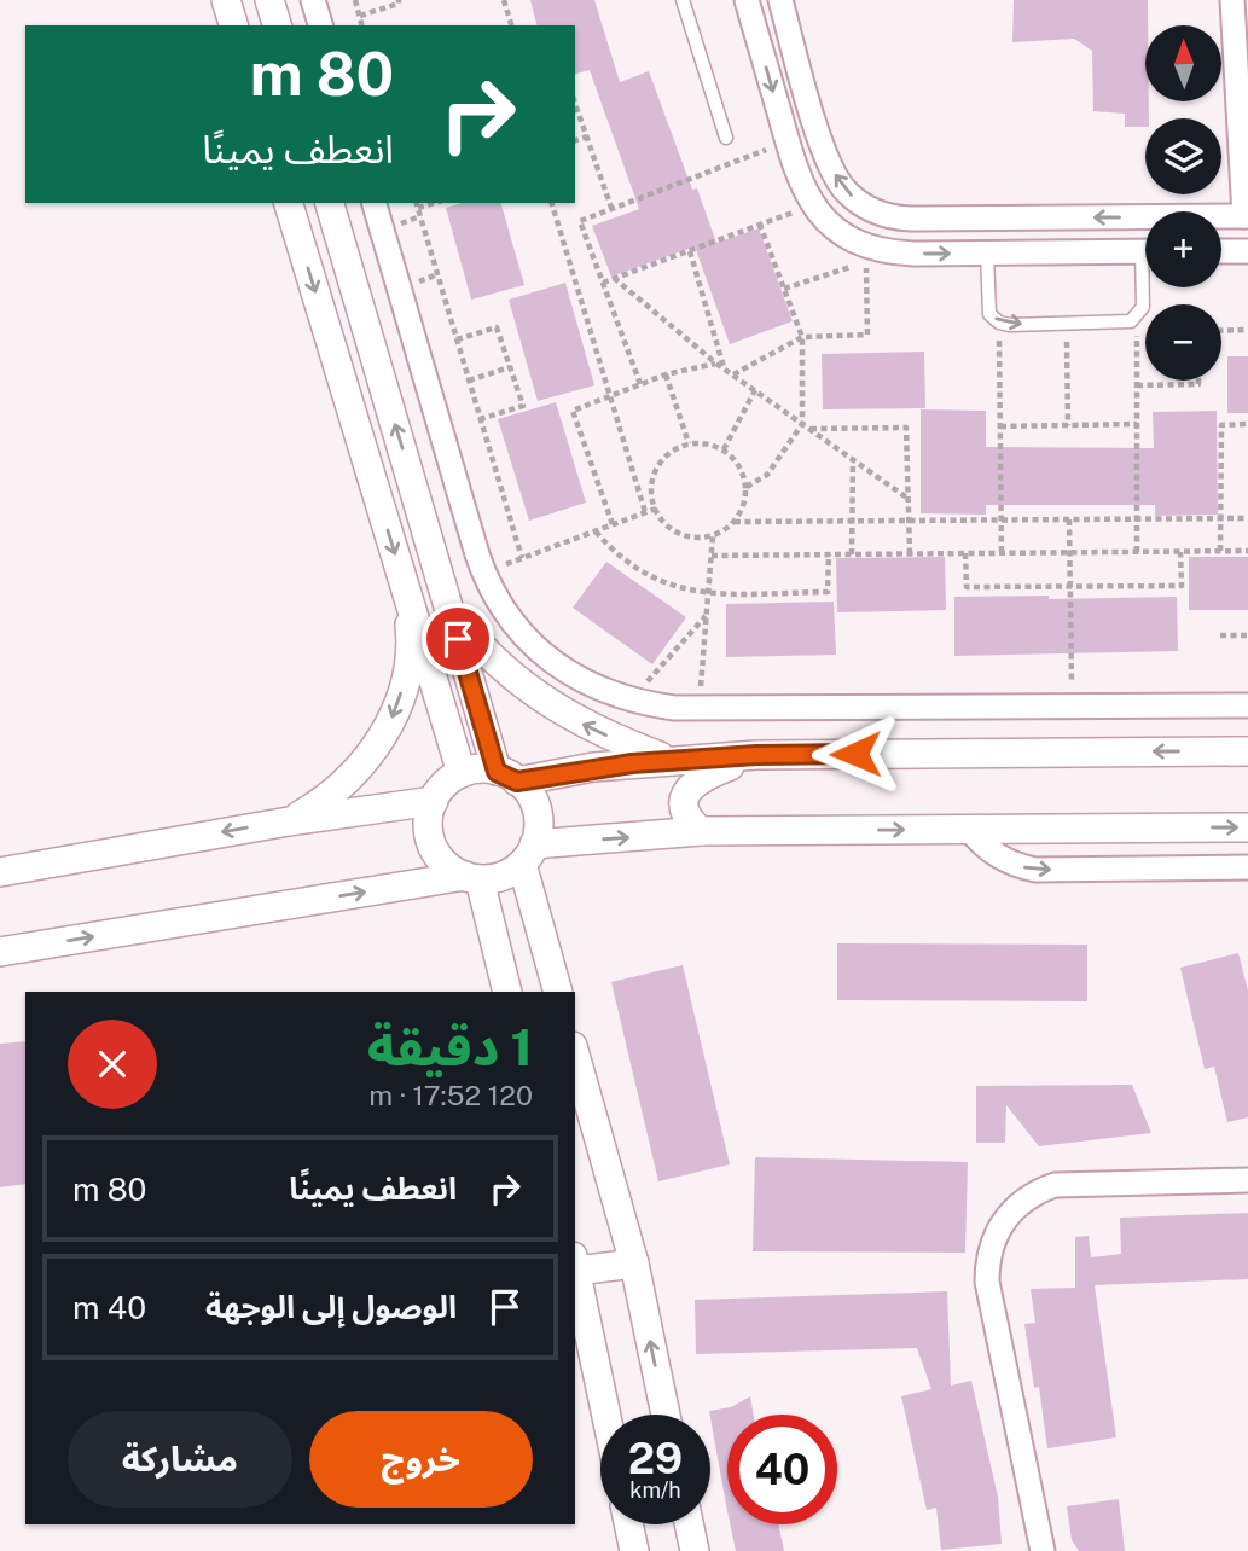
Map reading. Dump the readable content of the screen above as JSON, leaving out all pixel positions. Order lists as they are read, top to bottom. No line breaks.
{"north":"top","page":{"map_buttons":["+","−"],"turn":["80 m","انعطف يمينًا"],"heading":["1 دقيقة","120 m · 17:52"],"list":[{"name":"انعطف يمينًا","value":"80 m"},{"name":"الوصول إلى الوجهة","value":"40 m"}],"buttons":["خروج","مشاركة"],"speed":"29 km/h","limit":"40"}}
